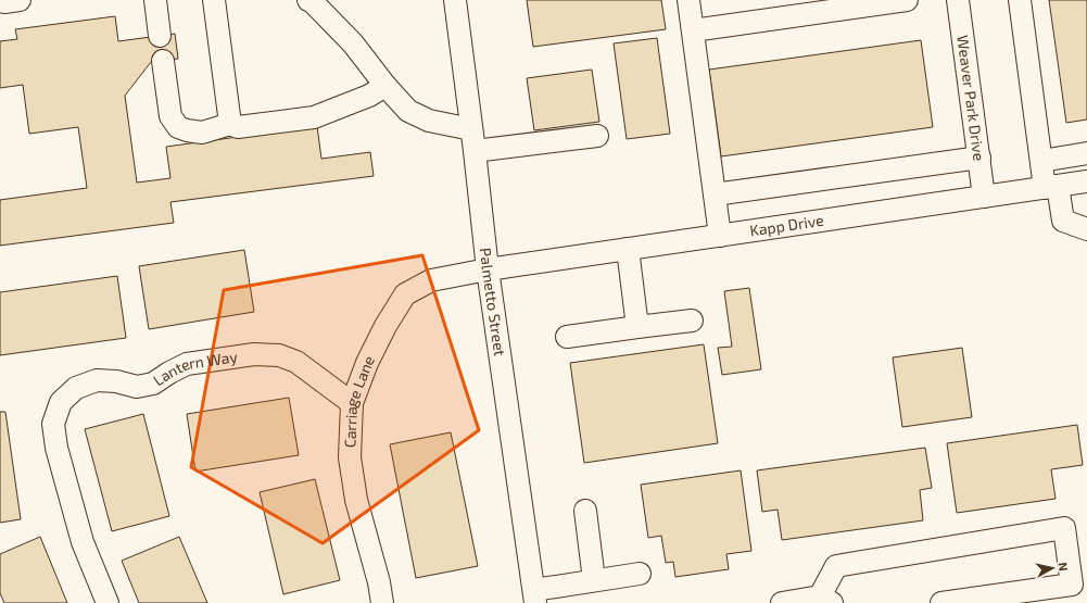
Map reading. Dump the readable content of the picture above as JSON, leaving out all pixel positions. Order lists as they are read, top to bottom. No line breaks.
{"streets":{"street":["Weaver Park Drive","Kapp Drive","Palmetto Street","Lantern Way","Carriage Lane"]},"crossings":[["Weaver Park Drive","Kapp Drive"],["Kapp Drive","Palmetto Street"],["Kapp Drive","Carriage Lane"],["Palmetto Street","Carriage Lane"],["Lantern Way","Carriage Lane"]],"north":"right"}
